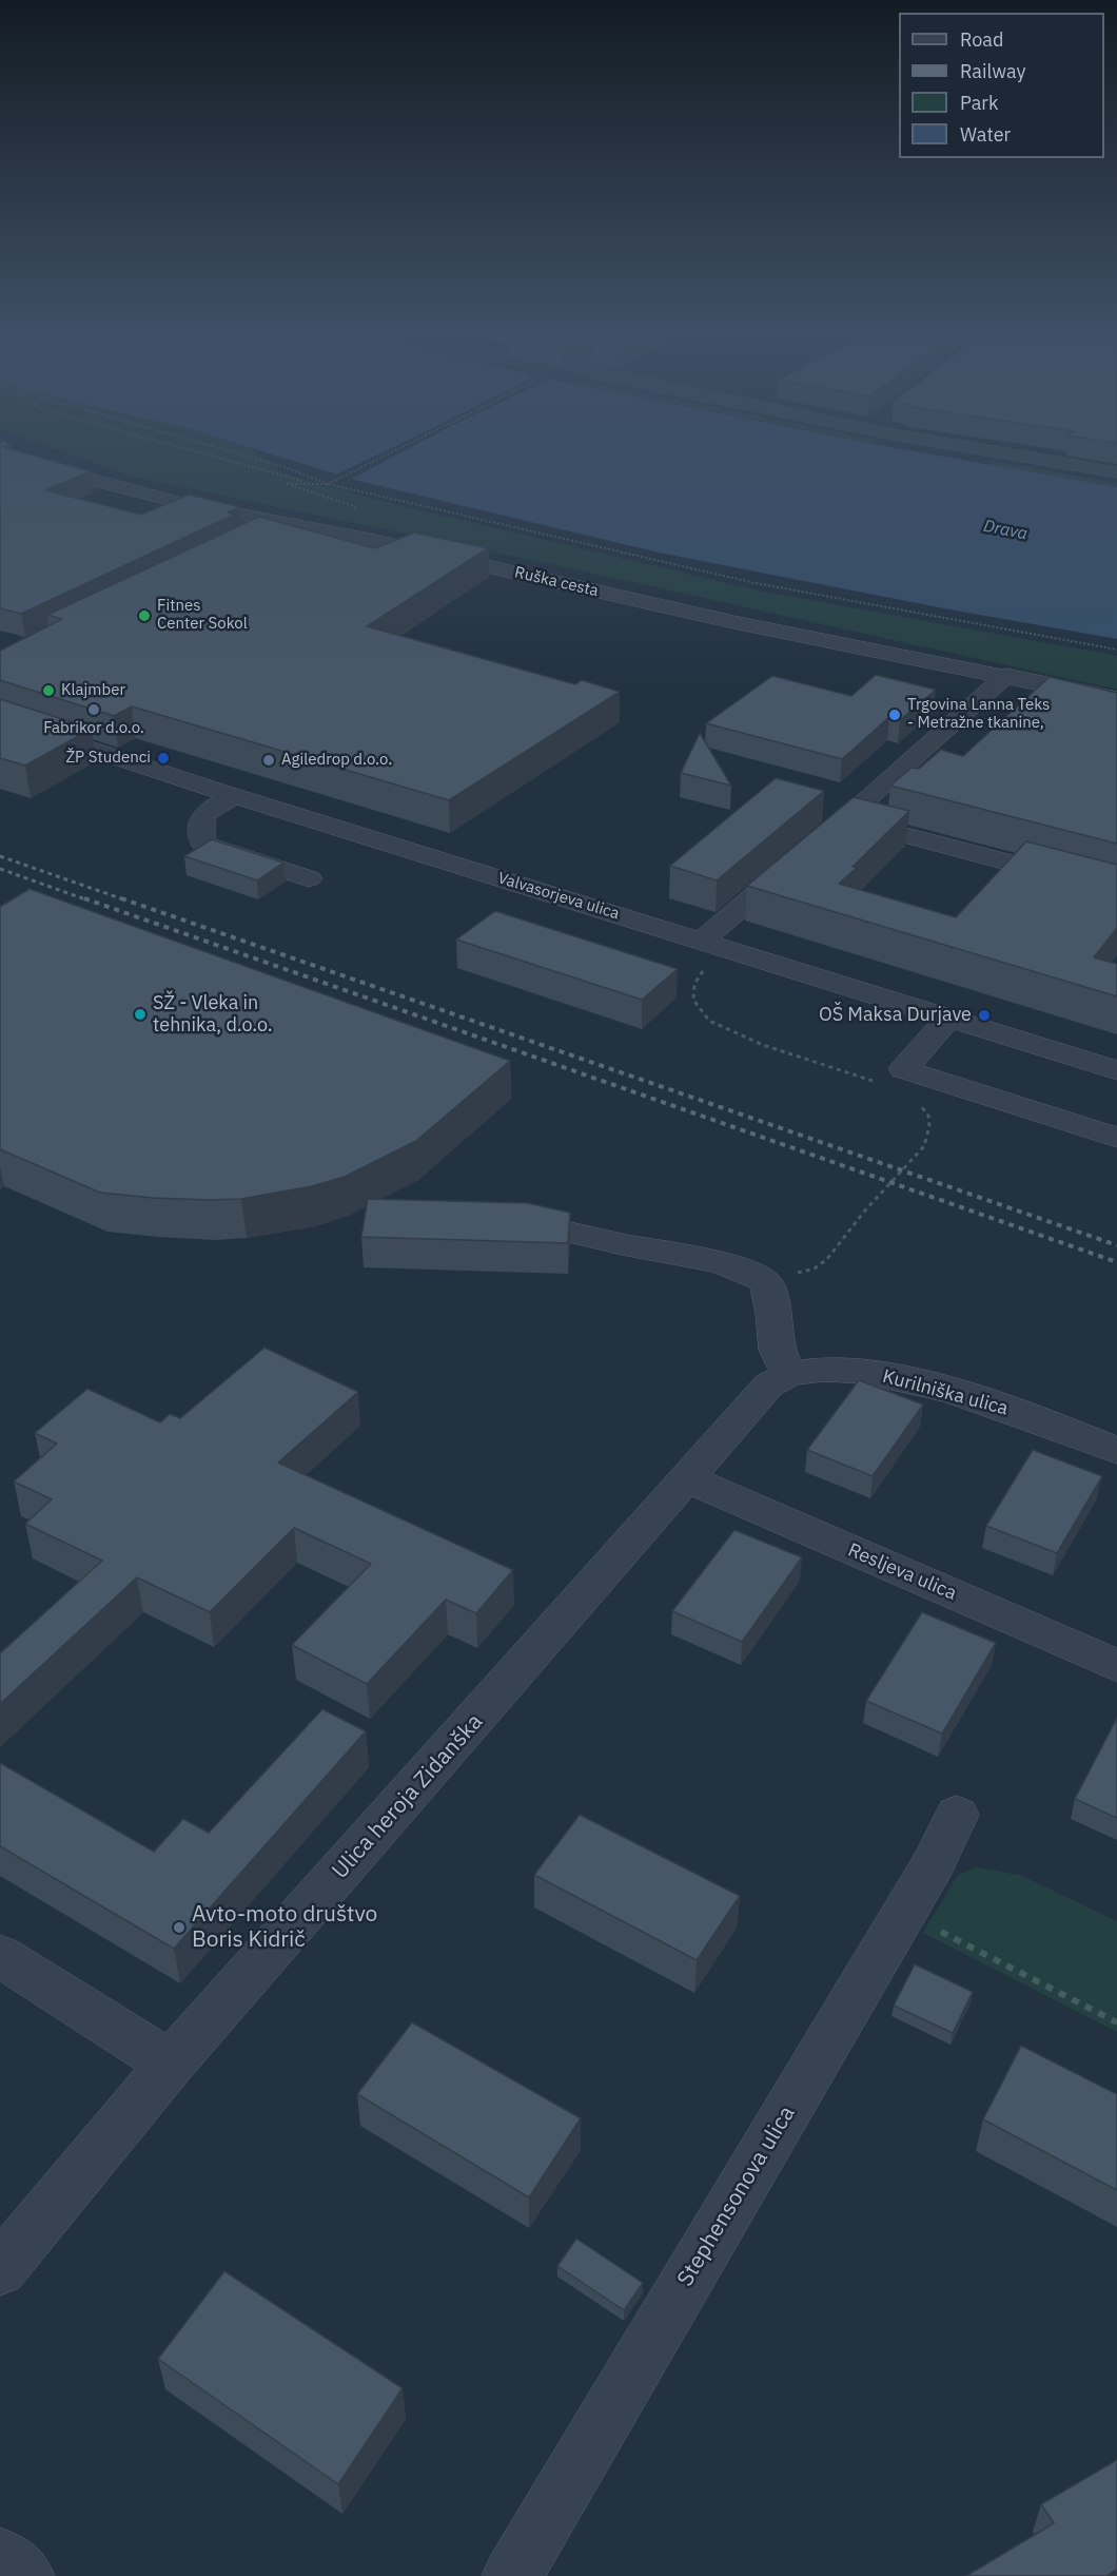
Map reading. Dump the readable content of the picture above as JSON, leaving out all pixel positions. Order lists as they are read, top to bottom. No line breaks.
{"streets":{"street":["Ruška cesta","Valvasorjeva ulica","Kurilniška ulica","Resljeva ulica","Ulica heroja Zidanška","Stephensonova ulica"]},"crossings":[["Kurilniška ulica","Ulica heroja Zidanška"],["Resljeva ulica","Ulica heroja Zidanška"]],"water":["Drava"],"places":["Fitnes Center Sokol","Klajmber","Fabrikor d.o.o.","Trgovina Lanna Teks - Metražne tkanine,","ŽP Studenci","Agiledrop d.o.o.","SŽ - Vleka in tehnika, d.o.o.","OŠ Maksa Durjave","Avto-moto društvo Boris Kidrič"],"legend":["Road","Railway","Park","Water"]}
